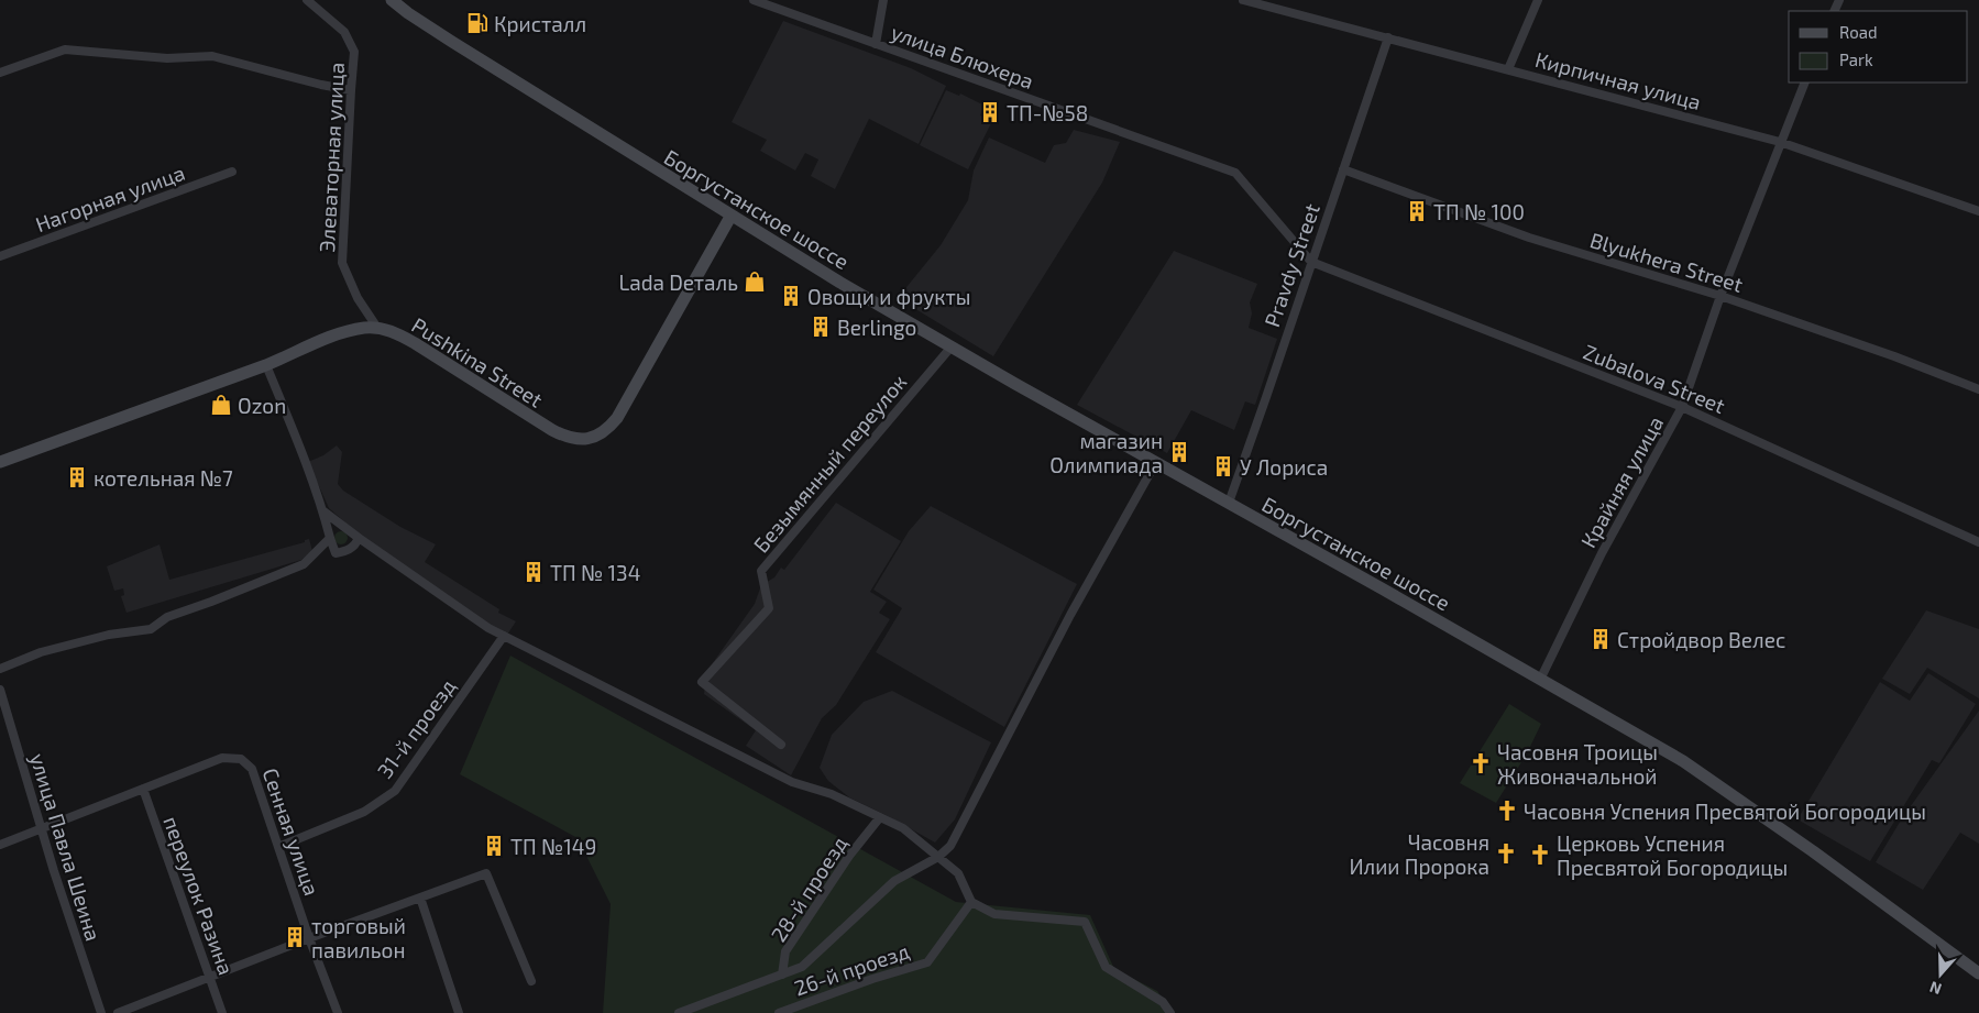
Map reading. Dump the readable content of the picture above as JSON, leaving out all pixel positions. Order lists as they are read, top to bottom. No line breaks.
{"streets":{"street":["улица Блюхера","Кирпичная улица","Элеваторная улица","Нагорная улица","Боргустанское шоссе","Blyukhera Street","Pravdy Street","Pushkina Street","Zubalova Street","Безымянный переулок","Крайняя улица","31-й проезд","Сенная улица","улица Павла Шеина","28-й проезд","переулок Разина","26-й проезд"]},"crossings":[["улица Блюхера","Pravdy Street"],["улица Блюхера","Zubalova Street"],["Кирпичная улица","Pravdy Street"],["Кирпичная улица","Крайняя улица"],["Элеваторная улица","Pushkina Street"],["Боргустанское шоссе","Pravdy Street"],["Боргустанское шоссе","Pushkina Street"],["Боргустанское шоссе","Безымянный переулок"],["Боргустанское шоссе","Крайняя улица"],["Blyukhera Street","Pravdy Street"],["Blyukhera Street","Крайняя улица"],["Pravdy Street","Zubalova Street"],["Zubalova Street","Крайняя улица"],["31-й проезд","Сенная улица"],["Сенная улица","переулок Разина"]],"places":{"fuel station":["Кристалл"],"building":["ТП-№58","ТП № 100","Овощи и фрукты","Berlingo","магазин Олимпиада","У Лориса","котельная №7","ТП № 134","Стройдвор Велес","ТП №149","торговый павильон"],"shop":["Lada Dеталь","Ozon"],"church":["Часовня Троицы Живоначальной","Часовня Успения Пресвятой Богородицы","Часовня Илии Пророка","Церковь Успения Пресвятой Богородицы"]},"legend":["Road","Park"],"north":"bottom"}
